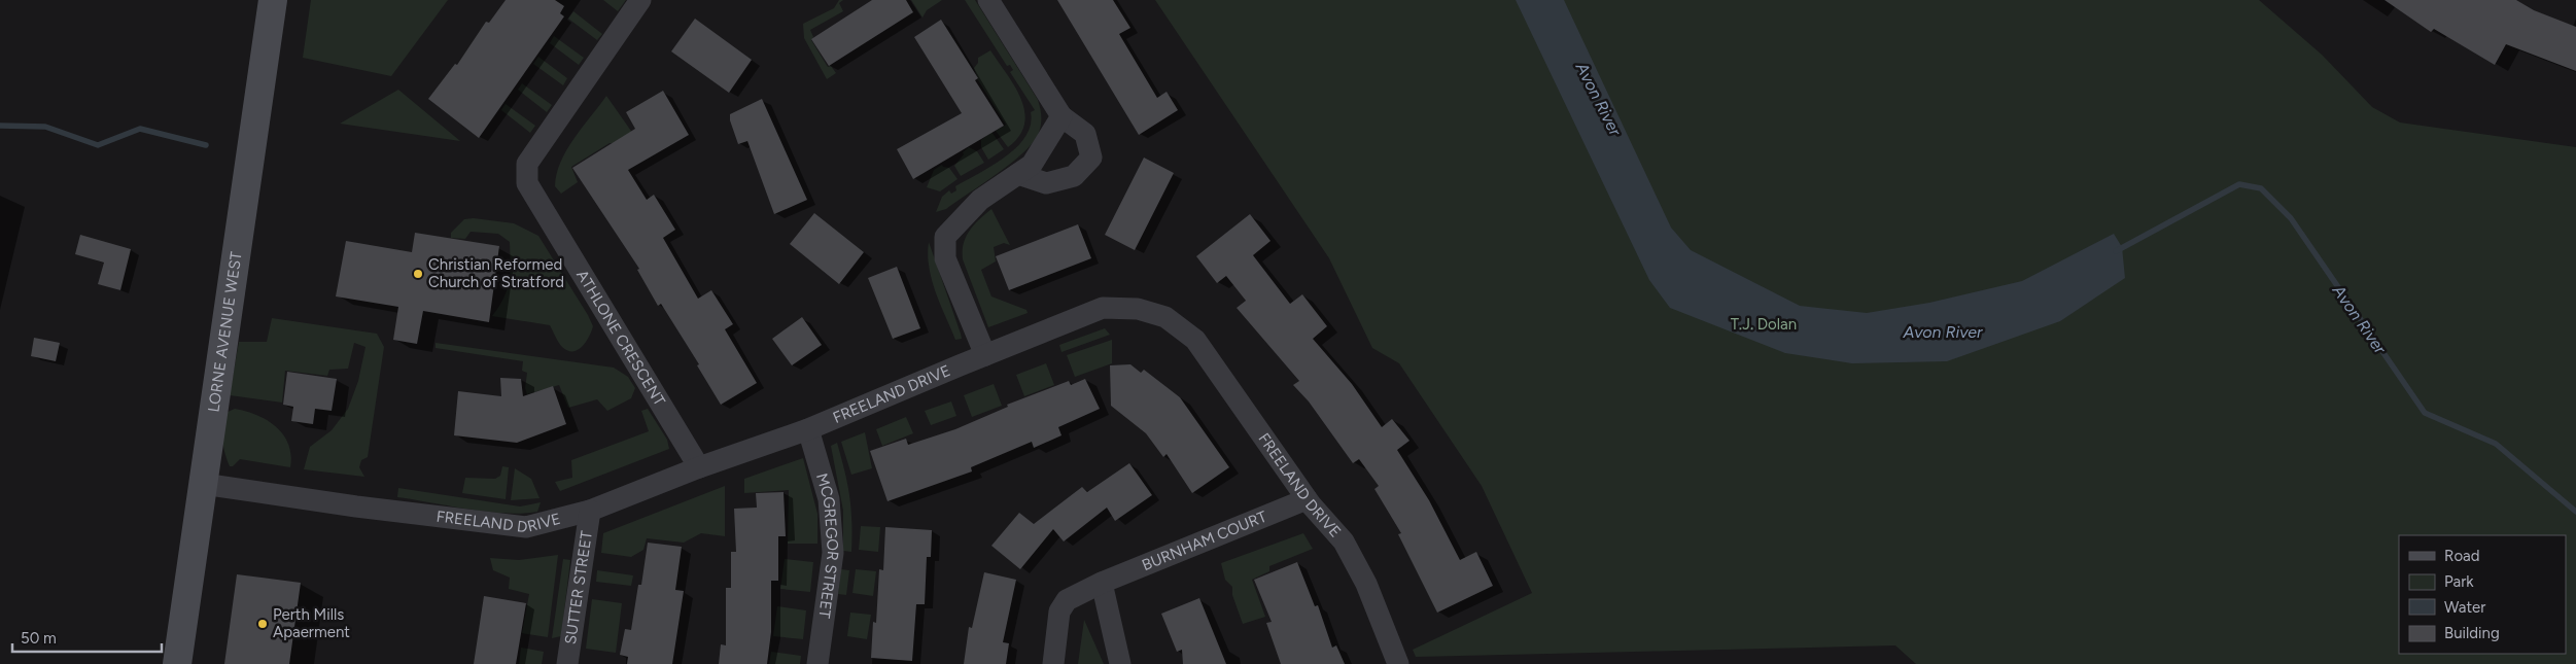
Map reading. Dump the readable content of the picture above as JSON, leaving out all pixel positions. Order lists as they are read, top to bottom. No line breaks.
{"streets":{"main road":["LORNE AVENUE WEST"],"street":["ATHLONE CRESCENT","FREELAND DRIVE","BURNHAM COURT","MCGREGOR STREET","SUTTER STREET"]},"crossings":[["LORNE AVENUE WEST","FREELAND DRIVE"],["ATHLONE CRESCENT","FREELAND DRIVE"],["FREELAND DRIVE","BURNHAM COURT"],["FREELAND DRIVE","MCGREGOR STREET"],["FREELAND DRIVE","SUTTER STREET"]],"water":["Avon River"],"parks":["T.J. Dolan"],"places":["Christian Reformed Church of Stratford","Perth Mills Apaerment"],"legend":["Road","Park","Water","Building"],"scale_bar":"50 m"}
